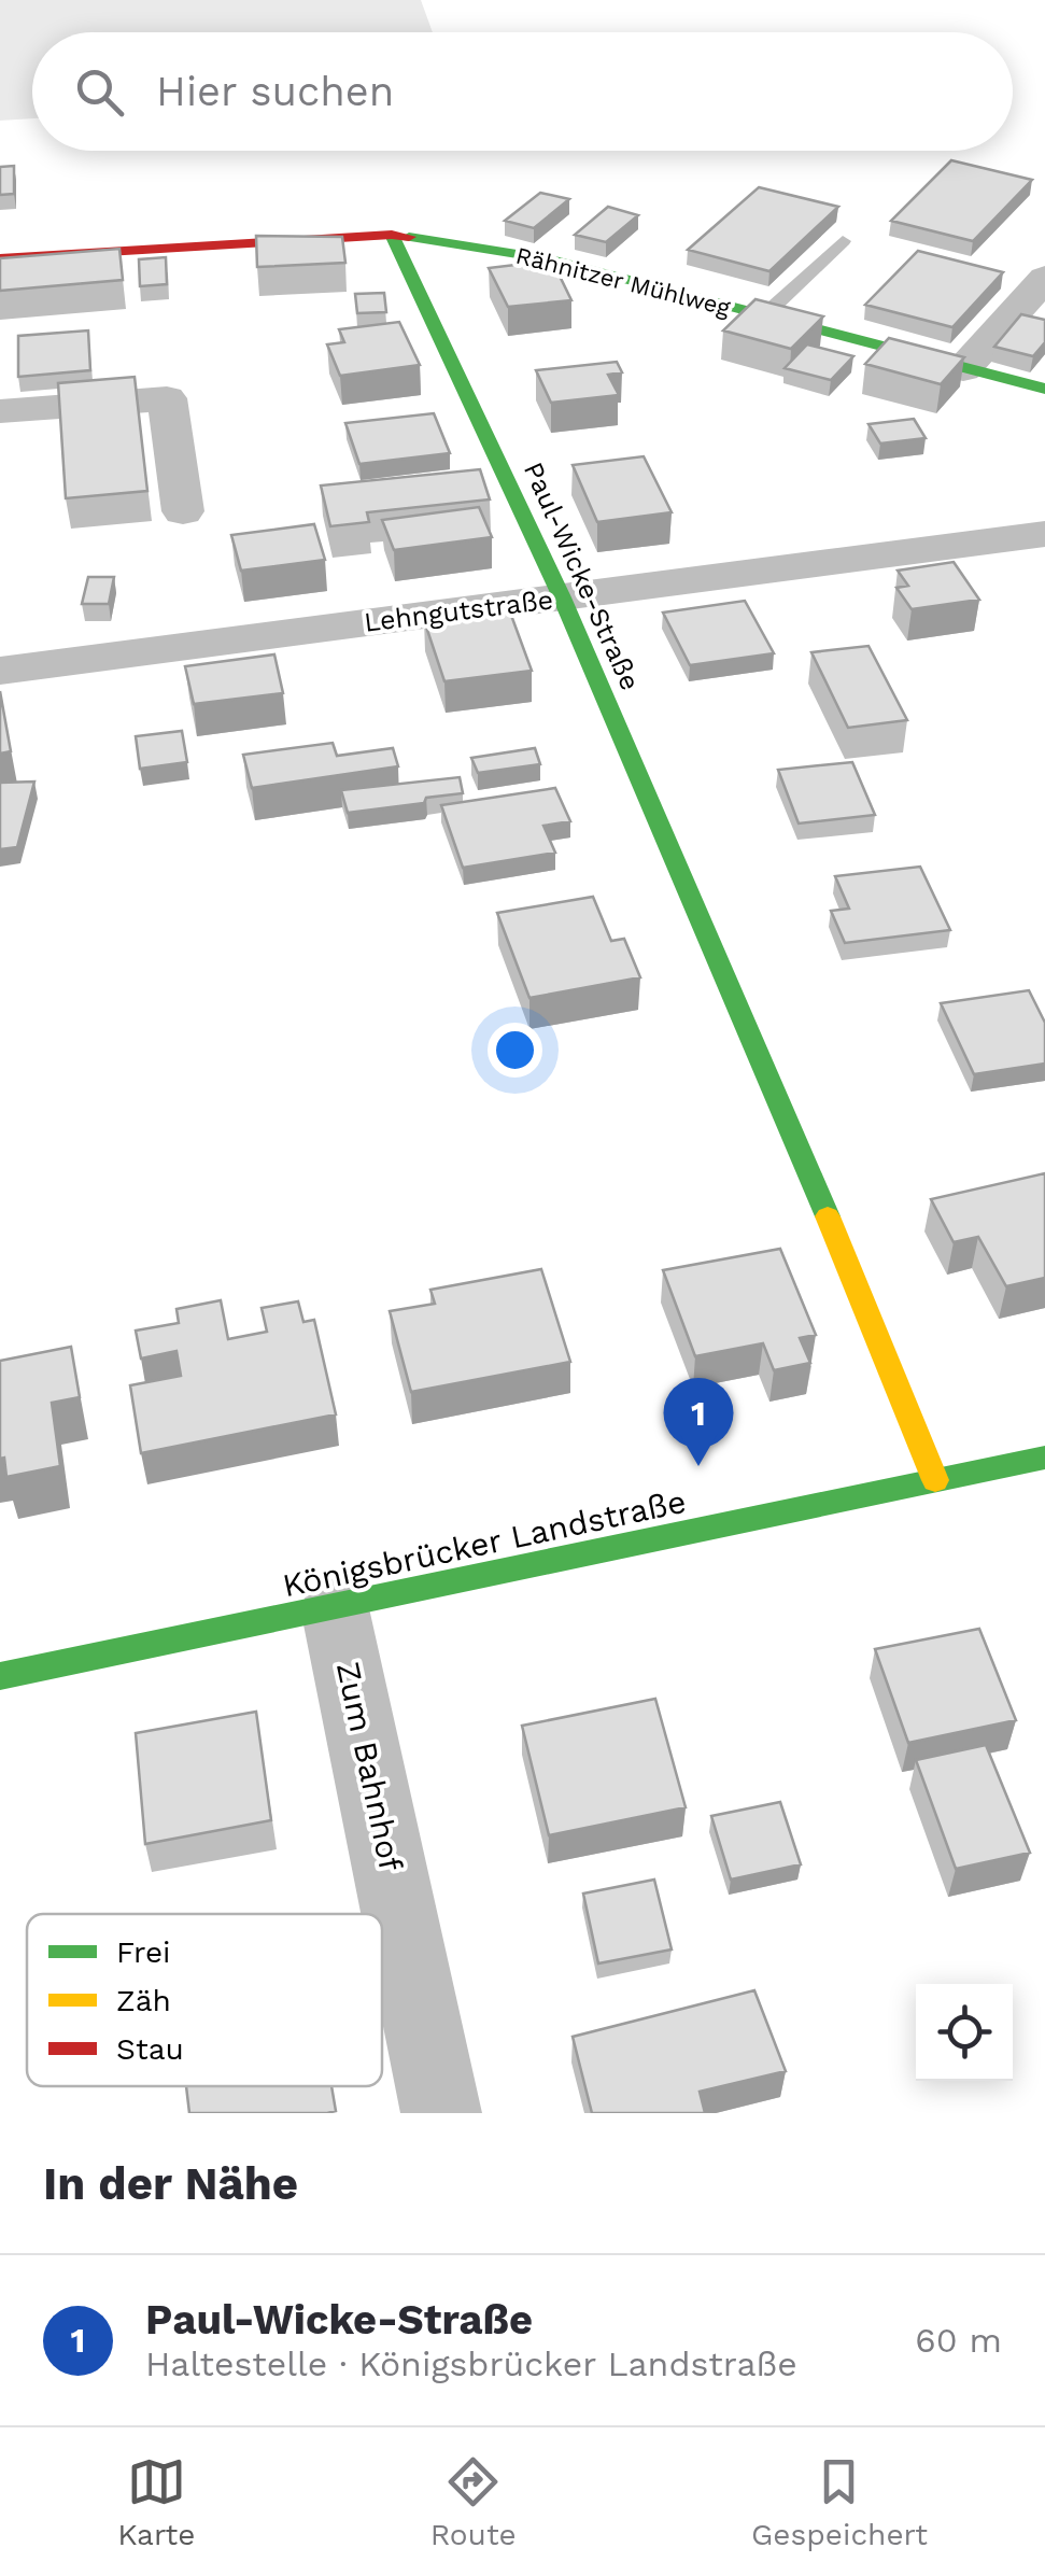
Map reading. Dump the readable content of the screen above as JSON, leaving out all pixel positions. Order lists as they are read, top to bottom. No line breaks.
{"streets":{"street":["Rähnitzer Mühlweg","Paul-Wicke-Straße","Lehngutstraße","Königsbrücker Landstraße","Zum Bahnhof"]},"crossings":[["Rähnitzer Mühlweg","Paul-Wicke-Straße"],["Paul-Wicke-Straße","Lehngutstraße"],["Paul-Wicke-Straße","Königsbrücker Landstraße"],["Königsbrücker Landstraße","Zum Bahnhof"]],"legend":["Frei","Zäh","Stau"],"page":{"search":"Hier suchen","pins":"1","heading":"In der Nähe","list":[{"mark":"1","name":"Paul-Wicke-Straße","note":"Haltestelle · Königsbrücker Landstraße","value":"60 m"}],"nav":["Karte","Route","Gespeichert"]}}
